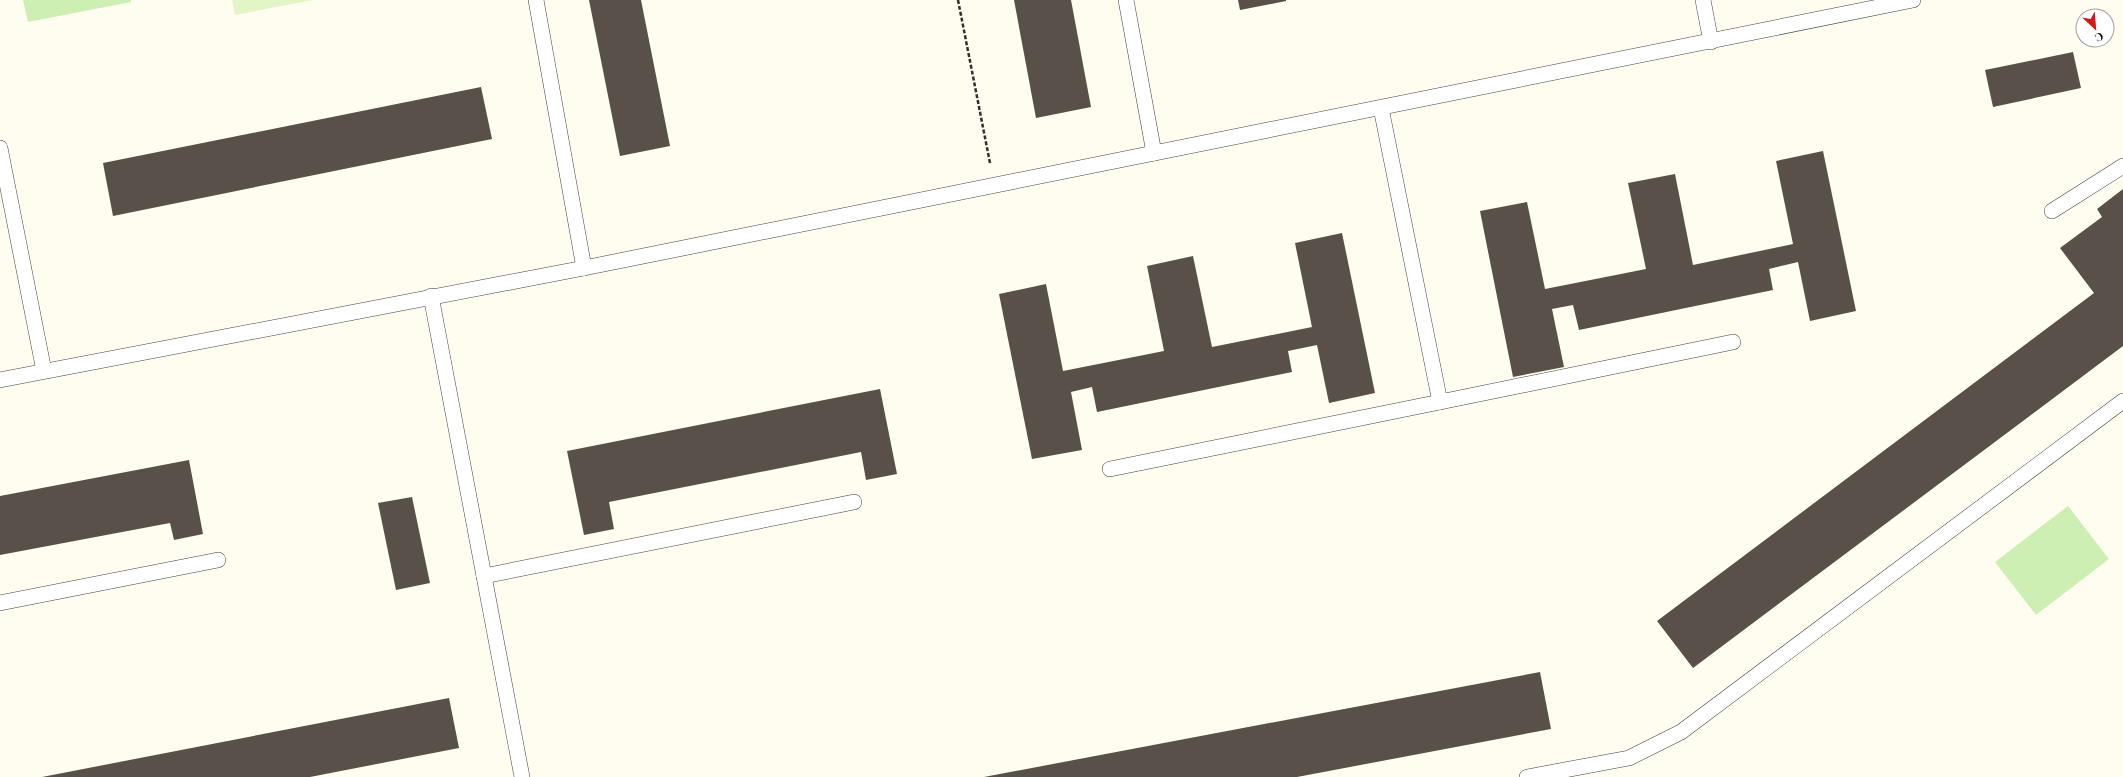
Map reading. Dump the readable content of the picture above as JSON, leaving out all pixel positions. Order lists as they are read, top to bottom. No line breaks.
{"north":"bottom right"}
